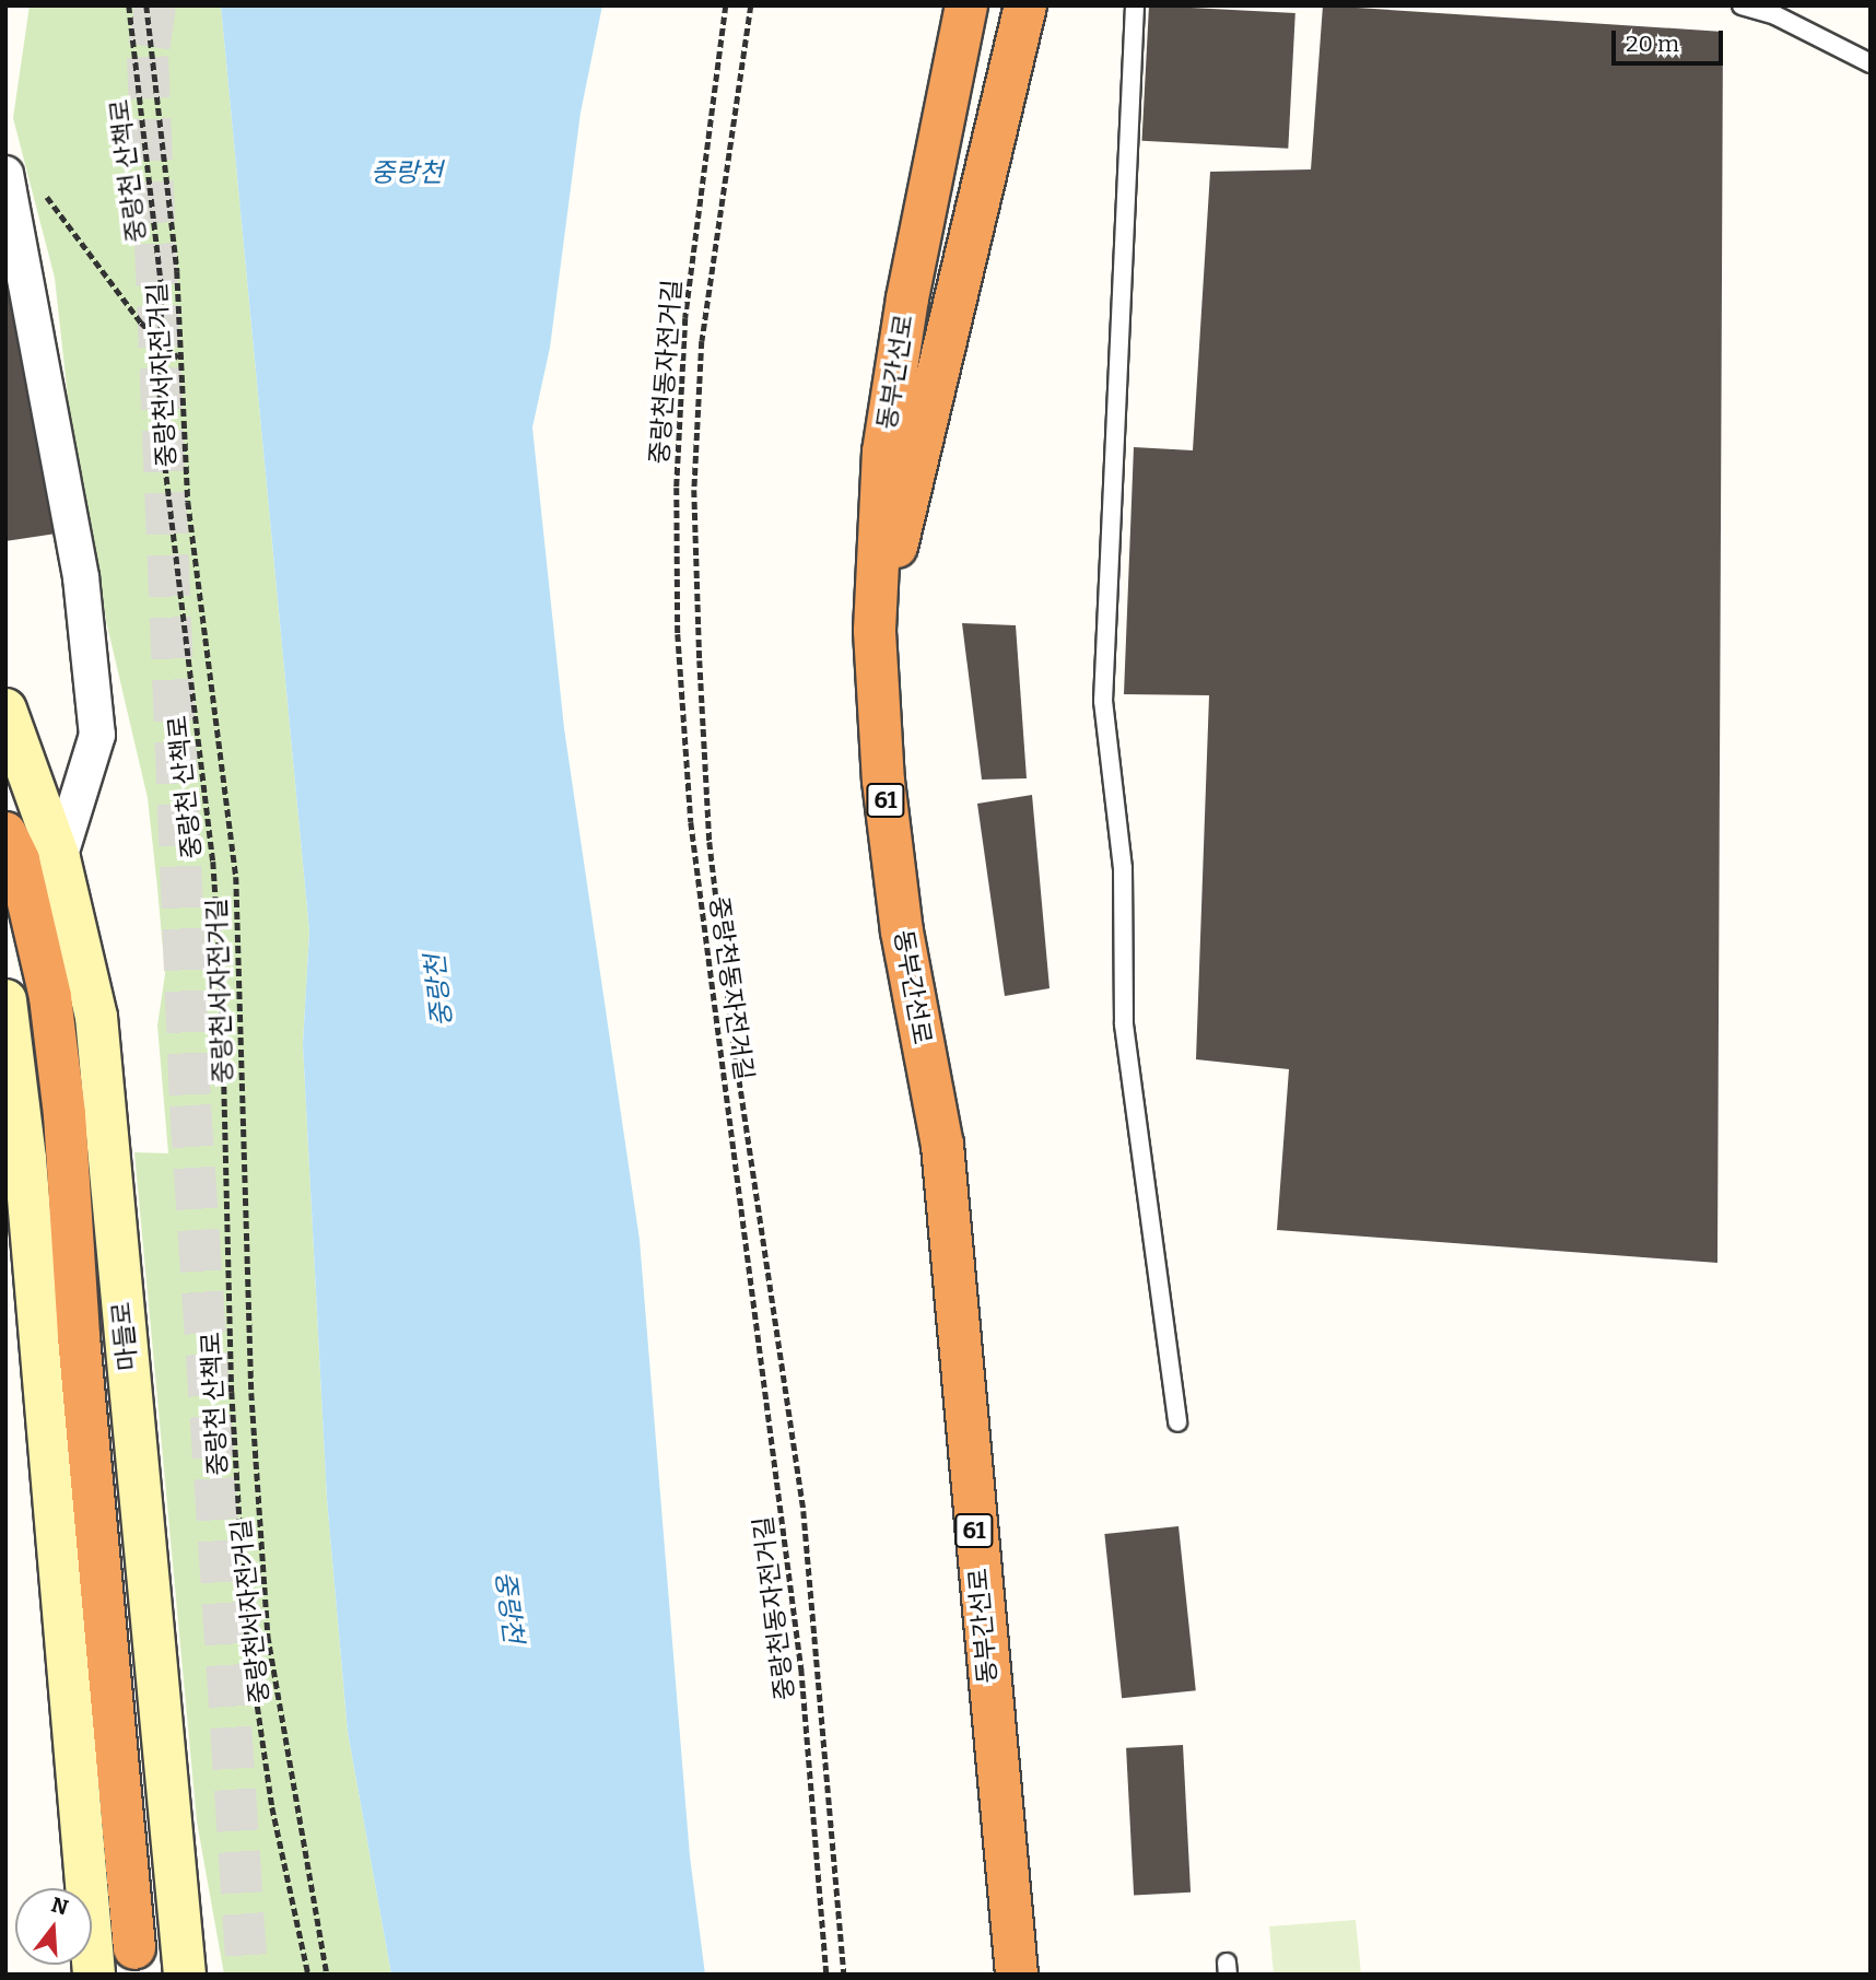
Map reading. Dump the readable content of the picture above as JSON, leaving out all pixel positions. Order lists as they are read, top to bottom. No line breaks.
{"streets":{"highway":["동부간선로","61"],"main road":["마들로"],"path":["중랑천 산책로","중랑천동자전거길","중랑천서자전거길"]},"water":["중랑천"],"scale_bar":"20 m","north":"top"}
